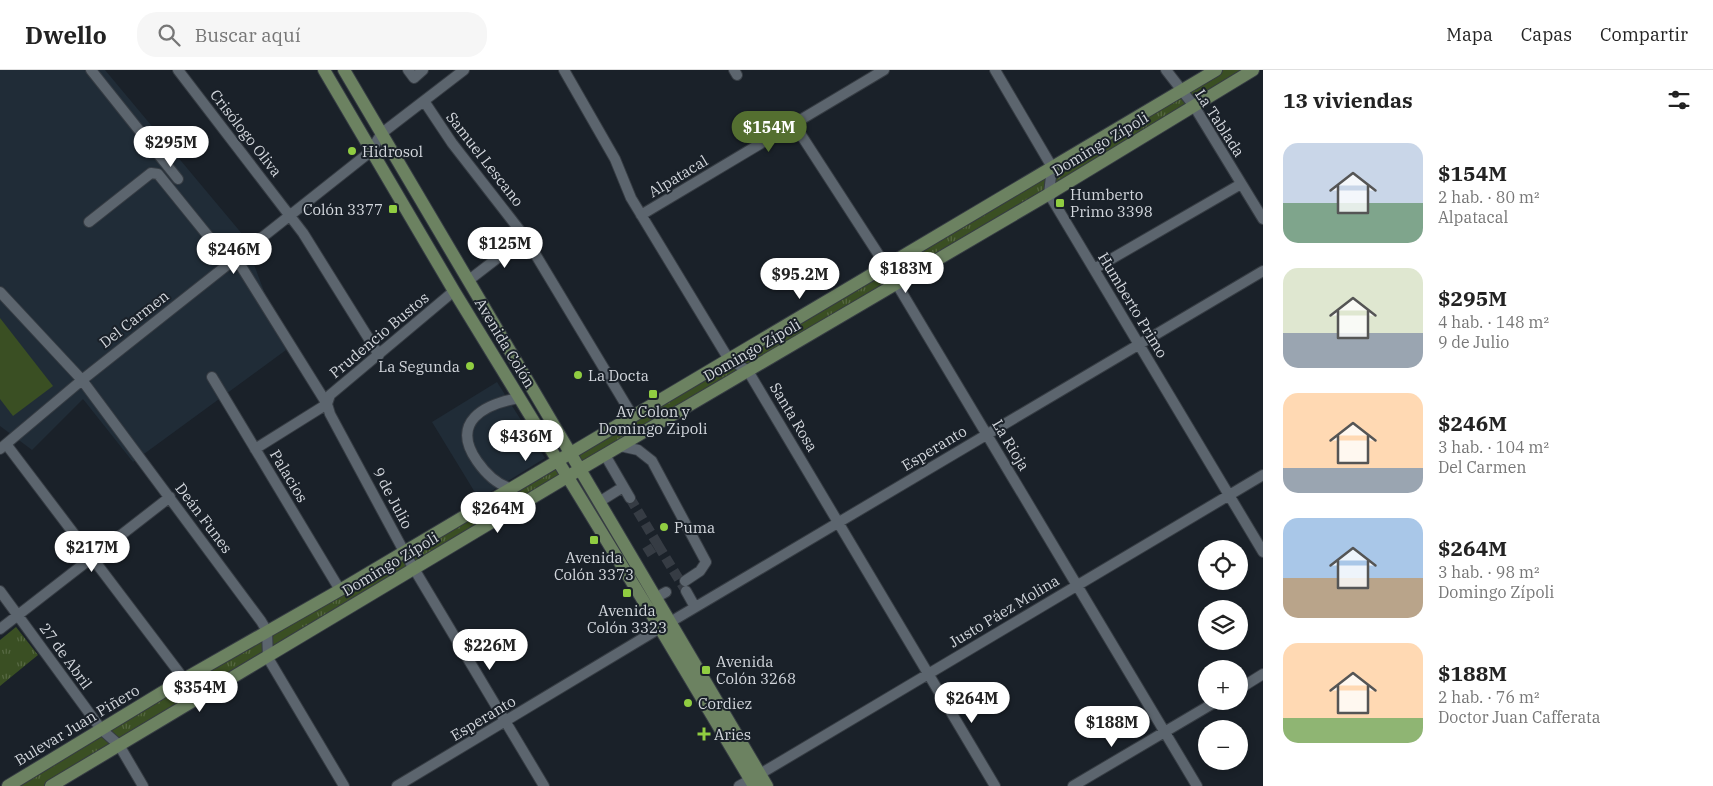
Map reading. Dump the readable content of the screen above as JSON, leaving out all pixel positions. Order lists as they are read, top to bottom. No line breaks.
{"streets":{"main road":["Domingo Zípoli","Avenida Colón","Bulevar Juan Piñero"],"street":["La Tablada","Crisólogo Oliva","Samuel Lescano","Alpatacal","Humberto Primo","Del Carmen","Prudencio Bustos","Santa Rosa","La Rioja","Esperanto","Palacios","9 de Julio","Deán Funes","Justo Páez Molina","27 de Abril"]},"crossings":[["La Tablada","Domingo Zípoli"],["Crisólogo Oliva","Del Carmen"],["Crisólogo Oliva","Prudencio Bustos"],["Domingo Zípoli","Samuel Lescano"],["Domingo Zípoli","Humberto Primo"],["Domingo Zípoli","Avenida Colón"],["Domingo Zípoli","Santa Rosa"],["Domingo Zípoli","La Rioja"],["Domingo Zípoli","Palacios"],["Domingo Zípoli","9 de Julio"],["Domingo Zípoli","Deán Funes"],["Domingo Zípoli","Bulevar Juan Piñero"],["Alpatacal","Santa Rosa"],["Alpatacal","La Rioja"],["Humberto Primo","Esperanto"],["Humberto Primo","Justo Páez Molina"],["Del Carmen","Avenida Colón"],["Del Carmen","9 de Julio"],["Del Carmen","Deán Funes"],["Prudencio Bustos","Avenida Colón"],["Prudencio Bustos","Palacios"],["Prudencio Bustos","9 de Julio"],["Avenida Colón","Esperanto"],["Avenida Colón","Justo Páez Molina"],["Santa Rosa","Esperanto"],["Santa Rosa","Justo Páez Molina"],["La Rioja","Esperanto"],["La Rioja","Justo Páez Molina"],["Esperanto","9 de Julio"],["Deán Funes","Bulevar Juan Piñero"],["27 de Abril","Bulevar Juan Piñero"]],"places":{"other":["Hidrosol","La Segunda","La Docta","Puma","Cordiez"],"transit":["Humberto Primo 3398","Colón 3377","Av Colon y Domingo Zipoli","Avenida Colón 3373","Avenida Colón 3323","Avenida Colón 3268"],"health":["Aries"]},"page":{"header":"Dwello","search":"Buscar aquí","nav":["Mapa","Capas","Compartir"],"heading":"13 viviendas","price":["$154M","$295M","$125M","$246M","$183M","$95.2M","$436M","$264M","$217M","$226M","$354M","$264M","$188M"],"list":[{"name":"$154M","note":"2 hab. · 80 m² · Alpatacal"},{"name":"$295M","note":"4 hab. · 148 m² · 9 de Julio"},{"name":"$246M","note":"3 hab. · 104 m² · Del Carmen"},{"name":"$264M","note":"3 hab. · 98 m² · Domingo Zípoli"},{"name":"$188M","note":"2 hab. · 76 m² · Doctor Juan Cafferata"}],"map_buttons":["+","−"]}}
